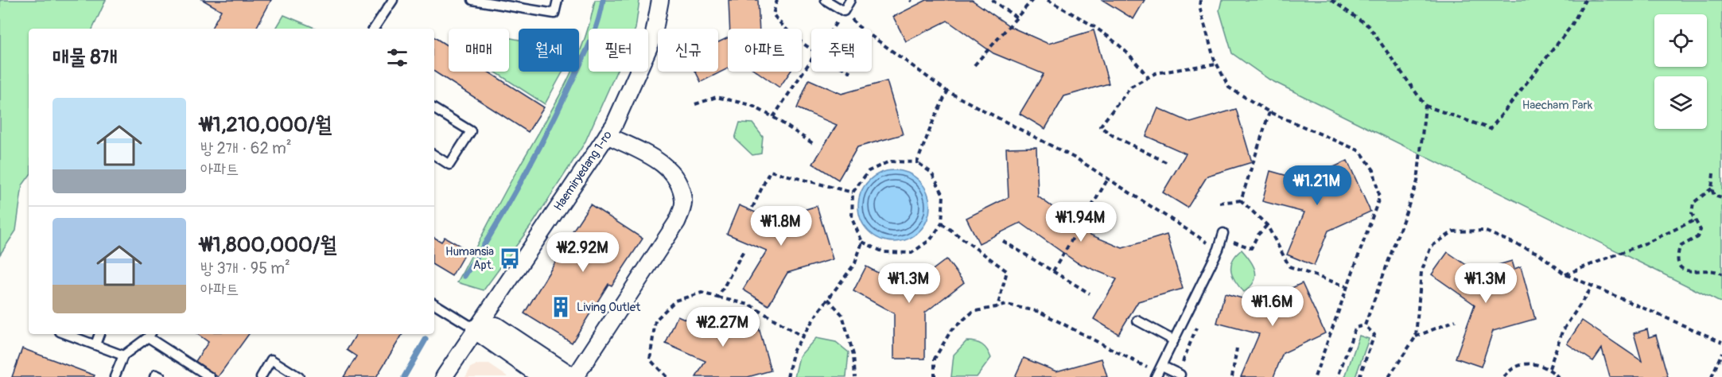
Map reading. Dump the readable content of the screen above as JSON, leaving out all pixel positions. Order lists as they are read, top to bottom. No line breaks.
{"streets":{"street":["Haemiryedang 1-ro"]},"parks":["Haecham Park"],"places":{"bus stop":["Humansia Apt."],"building":["Living Outlet"]},"page":{"chip":["매매","월세","필터","신규","아파트","주택"],"heading":"매물 8개","list":[{"name":"₩1,210,000/월","note":"방 2개 · 62 m² · 아파트"},{"name":"₩1,800,000/월","note":"방 3개 · 95 m² · 아파트"}],"price":["₩1.21M","₩1.94M","₩1.8M","₩2.92M","₩1.3M","₩1.3M","₩1.6M","₩2.27M"]}}
